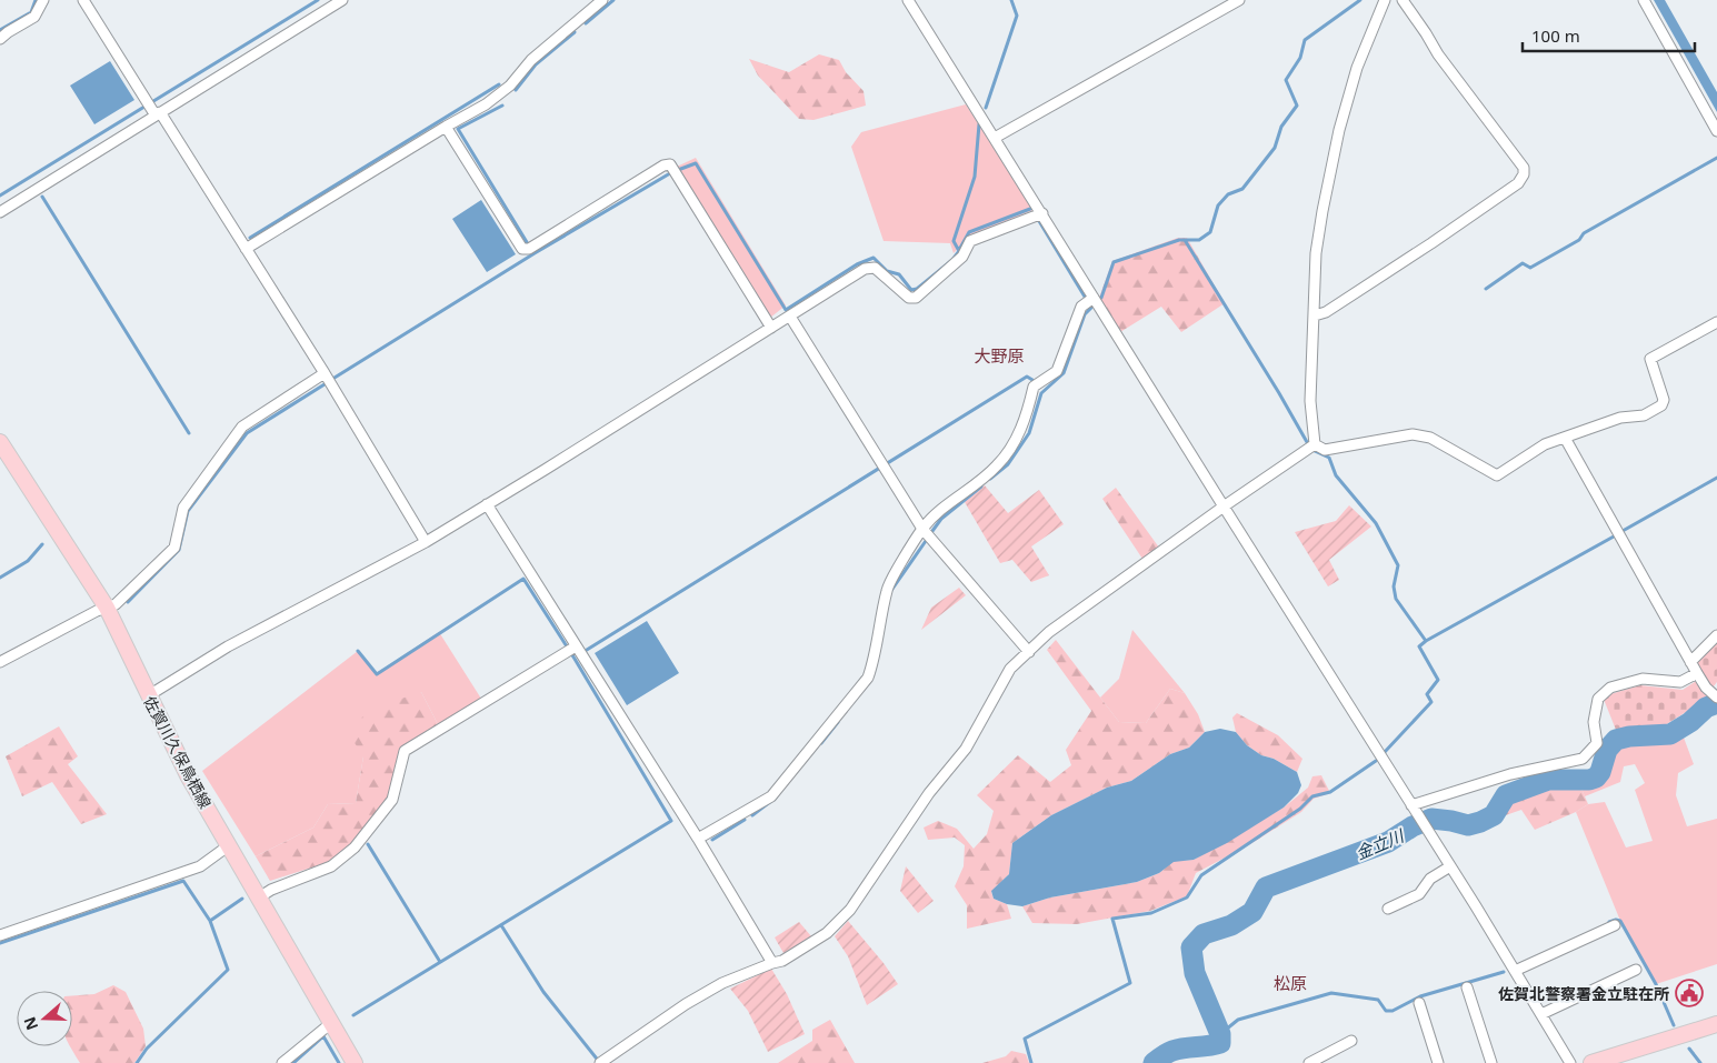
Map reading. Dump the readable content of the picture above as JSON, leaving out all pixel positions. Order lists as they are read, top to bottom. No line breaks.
{"streets":{"main road":["佐賀川久保鳥栖線"]},"districts":["大野原","松原"],"water":["金立川"],"places":{"public building":["佐賀北警察署金立駐在所"]},"scale_bar":"100 m","north":"left"}
